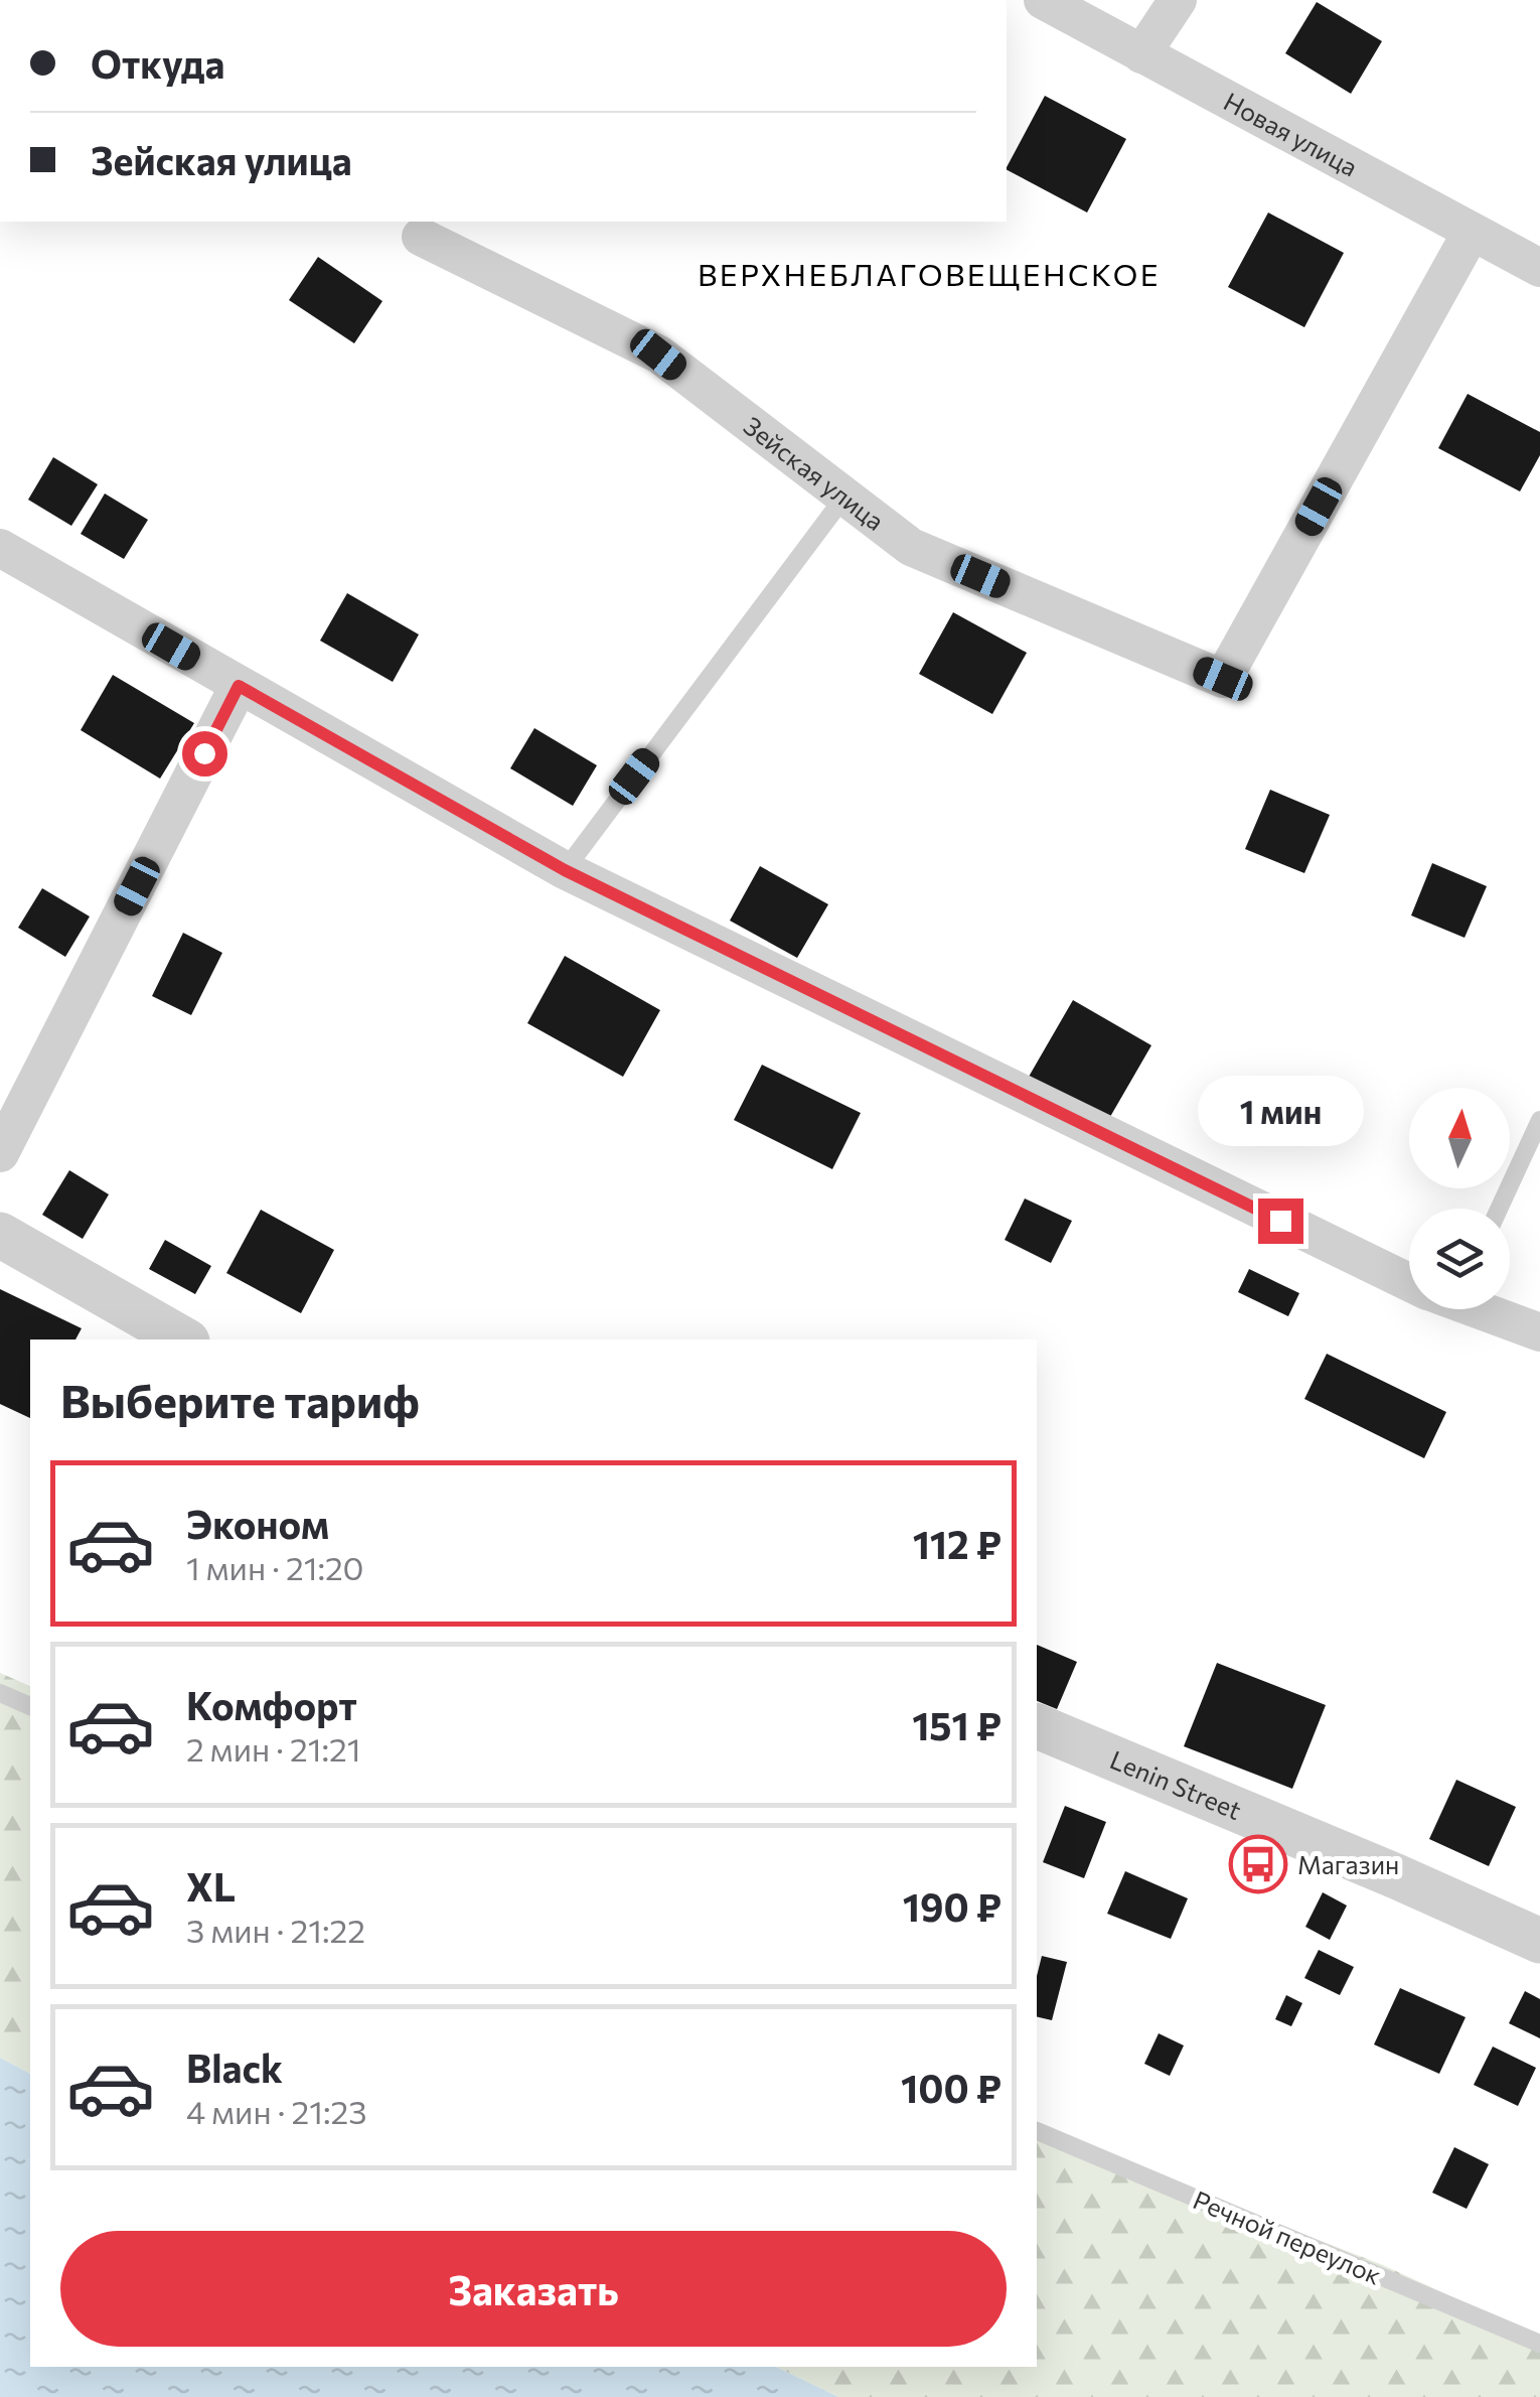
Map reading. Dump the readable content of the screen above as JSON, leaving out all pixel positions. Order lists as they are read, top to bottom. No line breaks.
{"streets":{"street":["Новая улица","Зейская улица","Lenin Street"],"lane":["Речной переулок"]},"crossings":[["Новая улица","Зейская улица"]],"districts":["ВЕРХНЕБЛАГОВЕЩЕНСКОЕ"],"places":{"bus stop":["Магазин"]},"north":"top","page":{"banner":["Откуда","Зейская улица"],"bubble":"1 мин","heading":"Выберите тариф","list":[{"name":"Эконом","note":"1 мин · 21:20","value":"112 ₽"},{"name":"Комфорт","note":"2 мин · 21:21","value":"151 ₽"},{"name":"XL","note":"3 мин · 21:22","value":"190 ₽"},{"name":"Black","note":"4 мин · 21:23","value":"100 ₽"}],"buttons":"Заказать"}}
